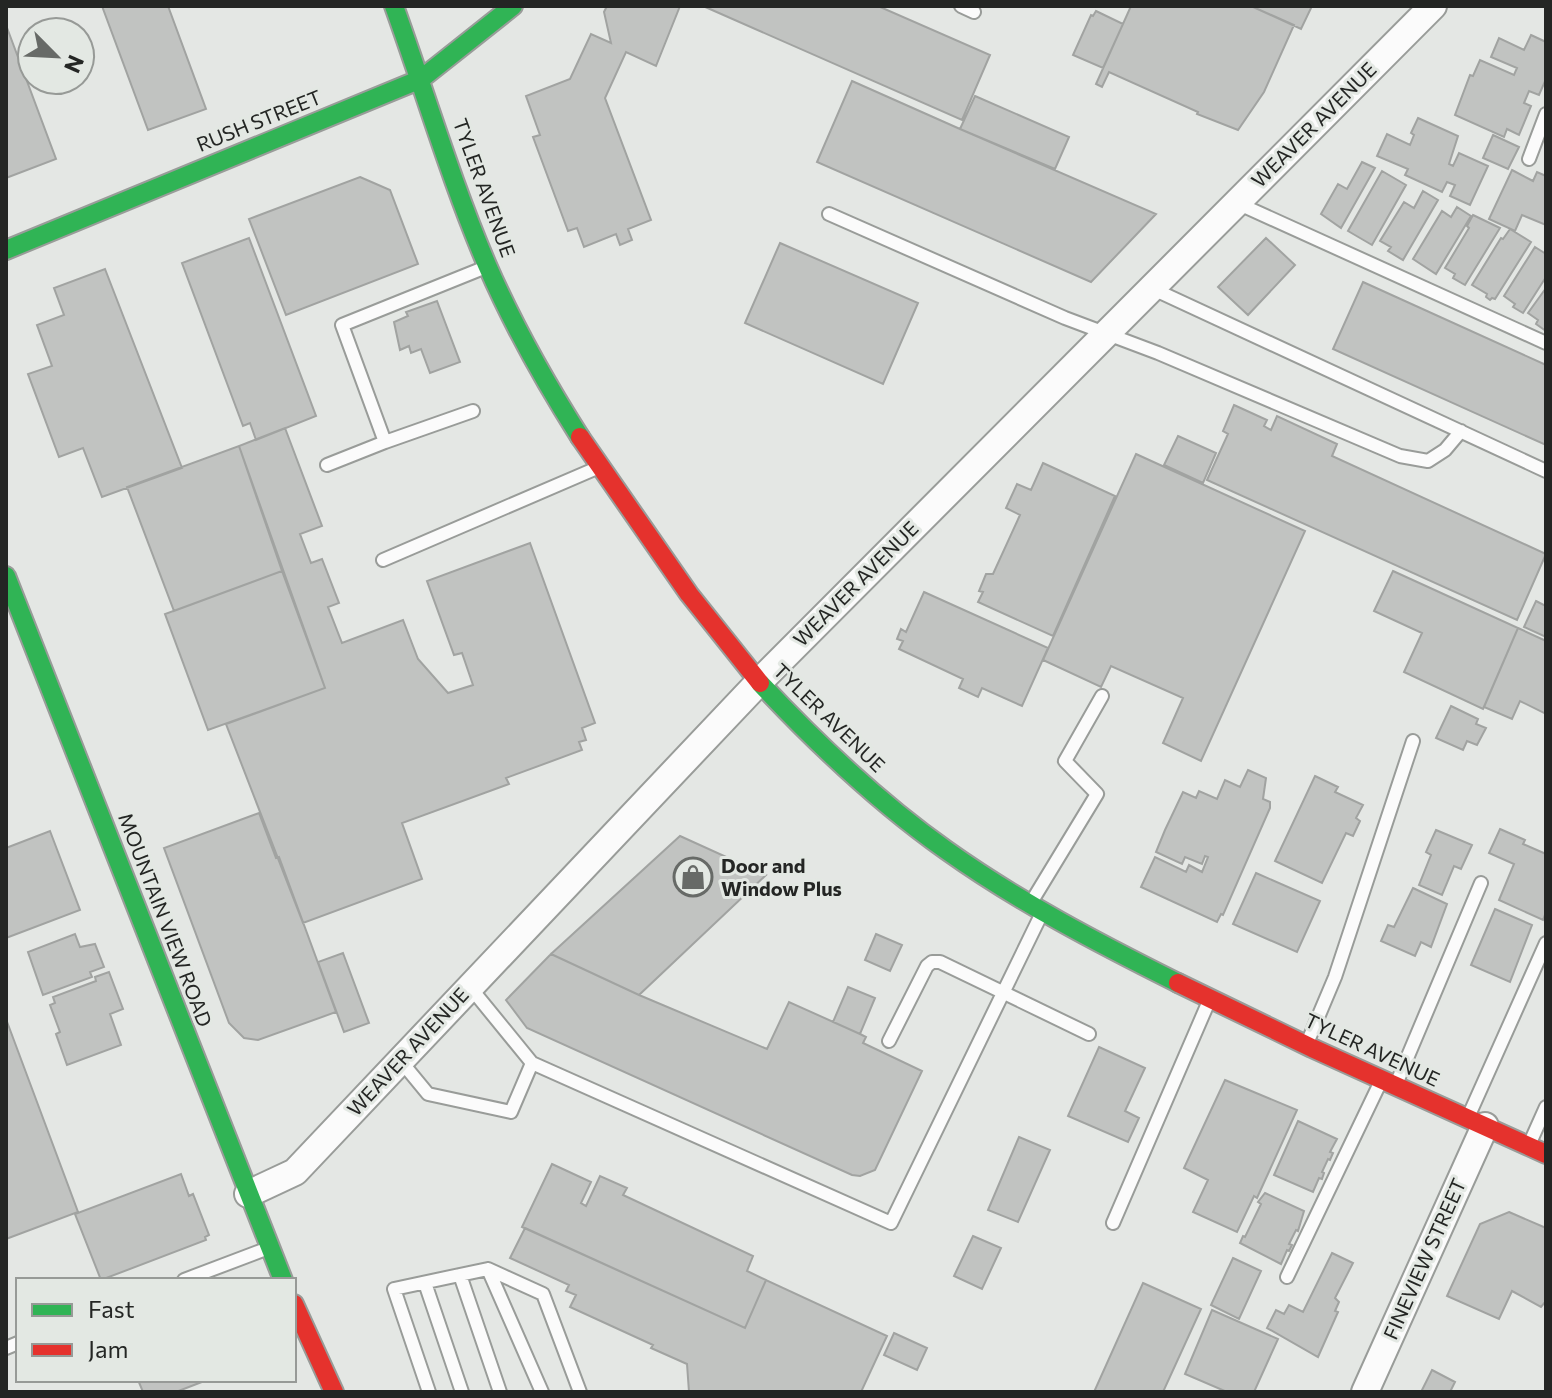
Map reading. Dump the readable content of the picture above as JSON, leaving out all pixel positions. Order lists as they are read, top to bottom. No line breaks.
{"streets":{"main road":["RUSH STREET","TYLER AVENUE","MOUNTAIN VIEW ROAD"],"street":["WEAVER AVENUE","FINEVIEW STREET"]},"crossings":[["RUSH STREET","TYLER AVENUE"],["WEAVER AVENUE","TYLER AVENUE"],["WEAVER AVENUE","MOUNTAIN VIEW ROAD"],["TYLER AVENUE","FINEVIEW STREET"]],"places":{"shop":["Door and Window Plus"]},"legend":["Fast","Jam"],"north":"bottom right"}
